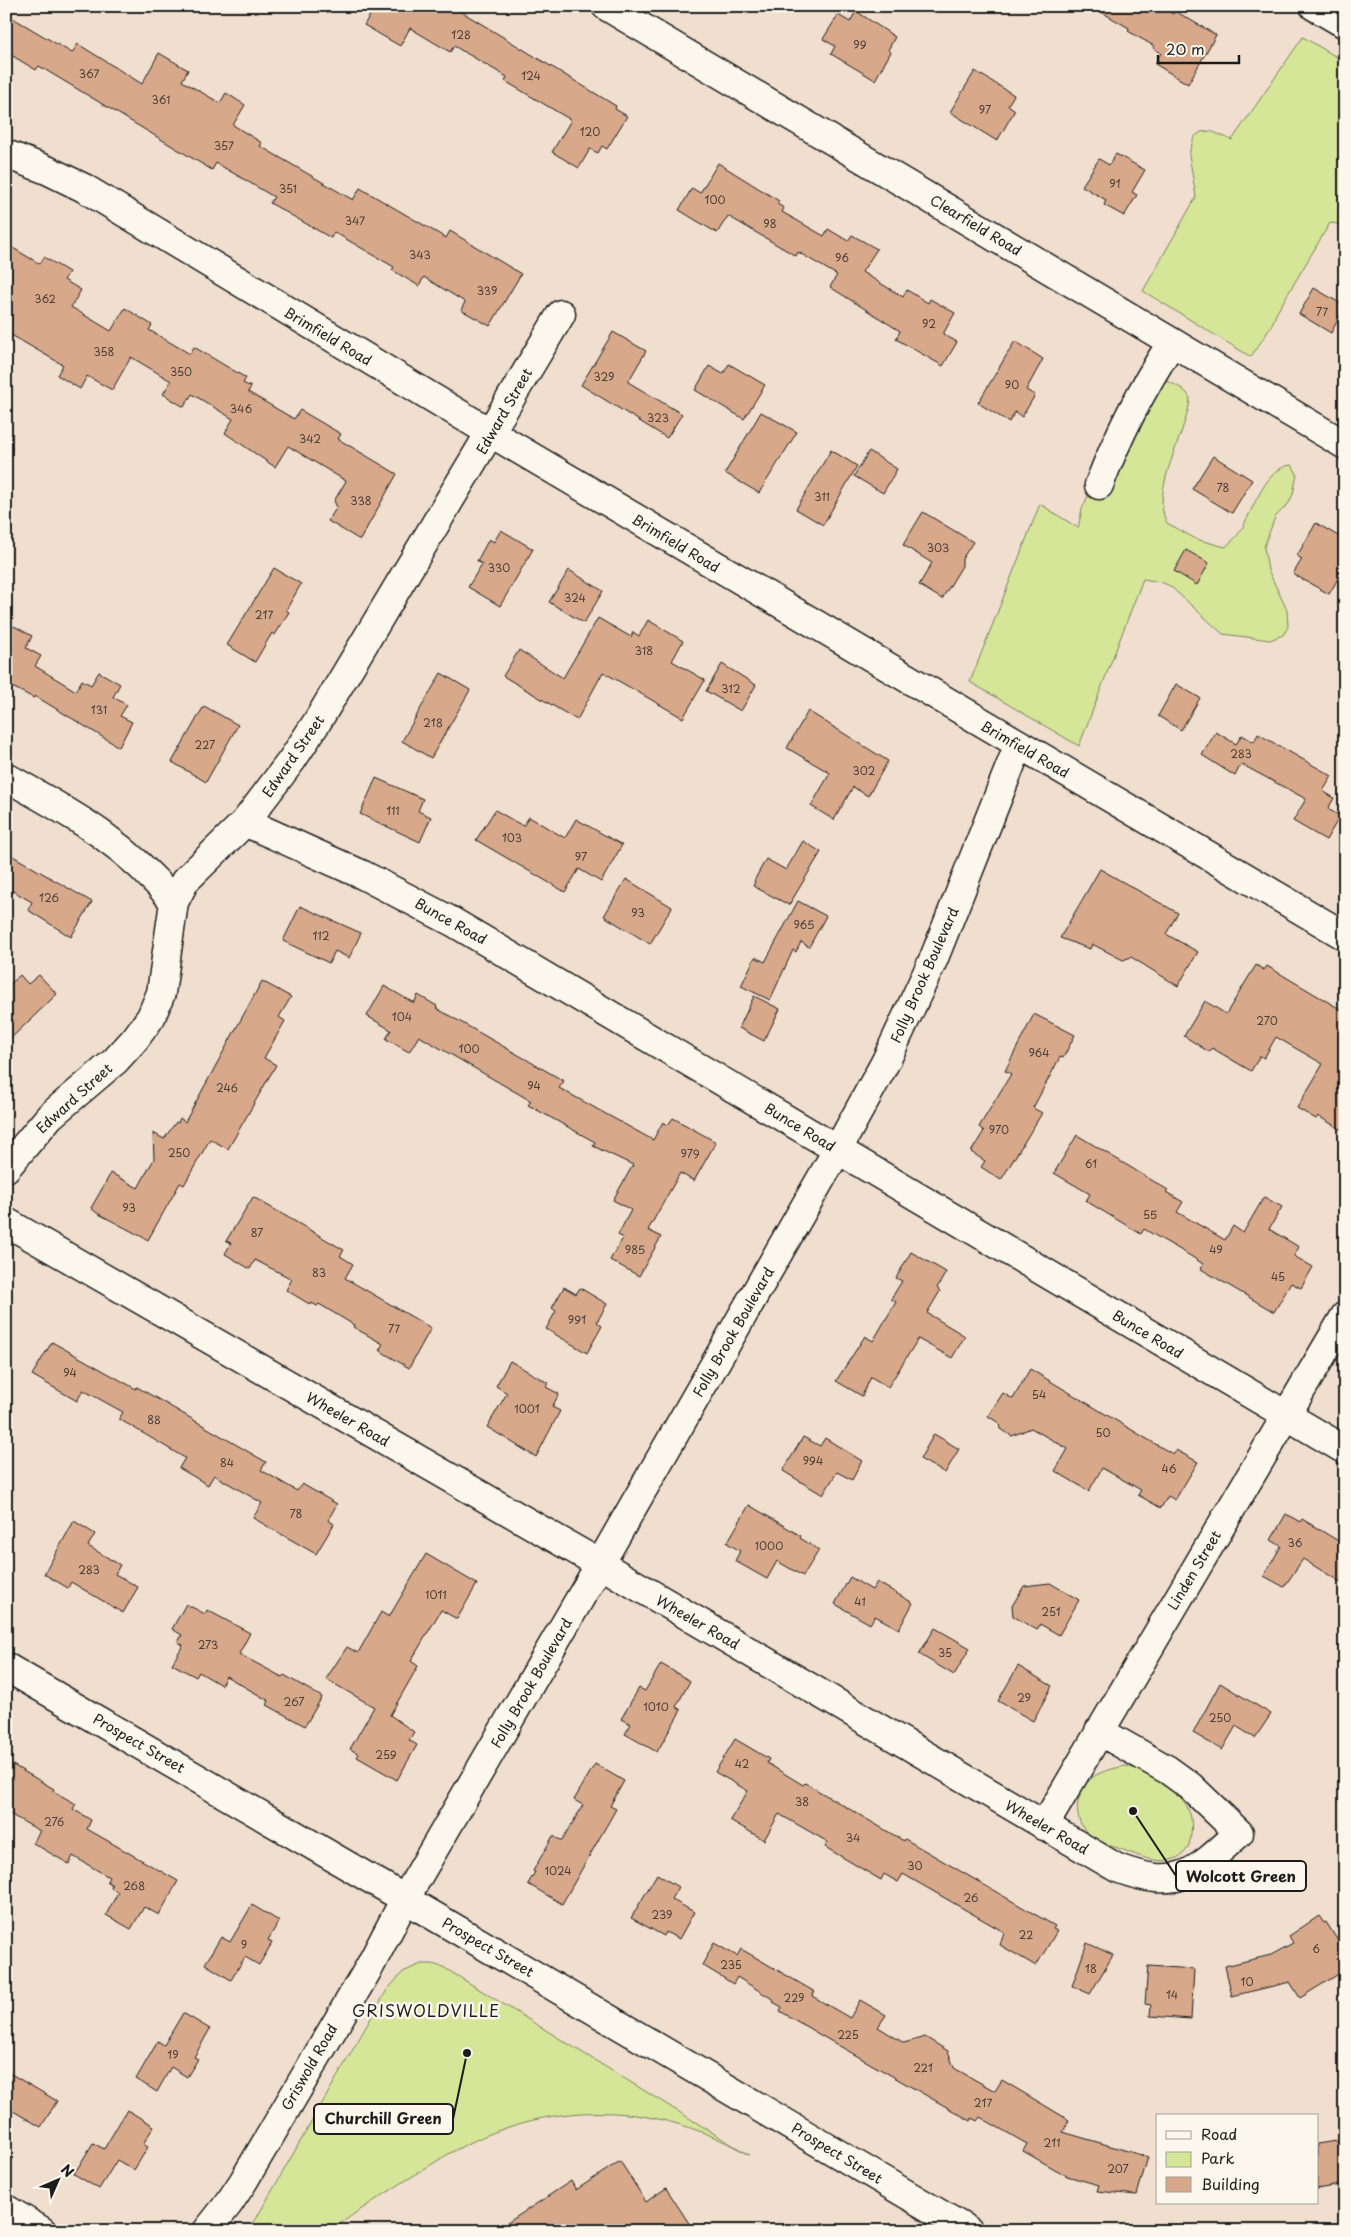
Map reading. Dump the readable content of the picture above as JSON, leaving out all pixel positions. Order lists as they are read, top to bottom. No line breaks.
{"streets":{"street":["Clearfield Road","Brimfield Road","Edward Street","Bunce Road","Folly Brook Boulevard","Wheeler Road","Linden Street","Prospect Street","Griswold Road"]},"crossings":[["Brimfield Road","Edward Street"],["Brimfield Road","Folly Brook Boulevard"],["Edward Street","Bunce Road"],["Bunce Road","Folly Brook Boulevard"],["Bunce Road","Linden Street"],["Folly Brook Boulevard","Wheeler Road"],["Folly Brook Boulevard","Prospect Street"],["Folly Brook Boulevard","Griswold Road"],["Wheeler Road","Linden Street"],["Prospect Street","Griswold Road"]],"districts":["GRISWOLDVILLE"],"places":["Wolcott Green","Churchill Green"],"house_numbers":["128","99","367","124","361","97","120","357","91","351","100","347","98","343","96","339","362","77","92","358","350","329","90","346","323","342","78","311","338","303","330","324","217","318","312","131","218","227","283","302","111","103","97","126","93","965","112","104","270","100","964","94","246","970","250","979","61","93","55","87","985","49","83","45","991","77","94","54","1001","88","50","994","84","46","78","36","1000","283","1011","41","251","273","35","29","267","1010","250","259","42","38","276","34","30","1024","268","26","239","22","9","6","235","18","10","14","229","225","19","221","217","211","207"],"legend":["Road","Park","Building"],"scale_bar":"20 m","north":"top right"}
